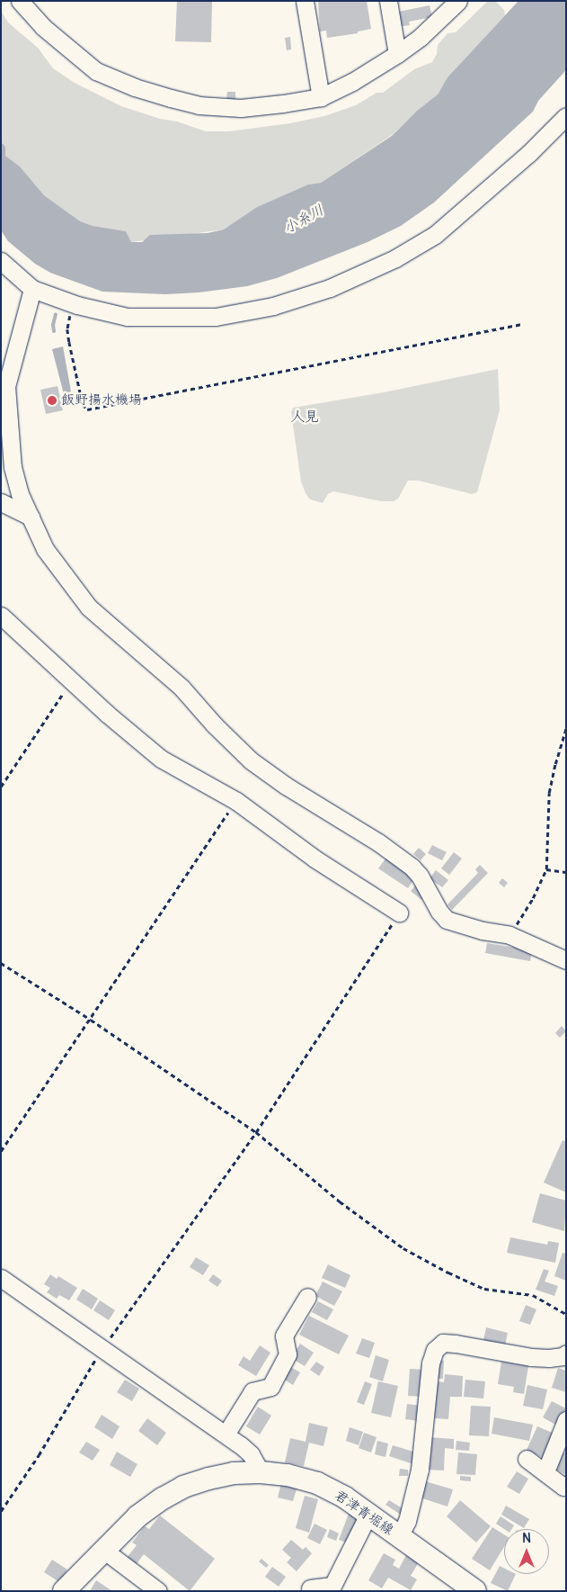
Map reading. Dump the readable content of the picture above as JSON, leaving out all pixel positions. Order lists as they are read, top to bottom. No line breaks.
{"streets":{"main road":["君津青堀線"]},"districts":["人見"],"water":["小糸川"],"places":["飯野揚水機場"],"north":"top"}
